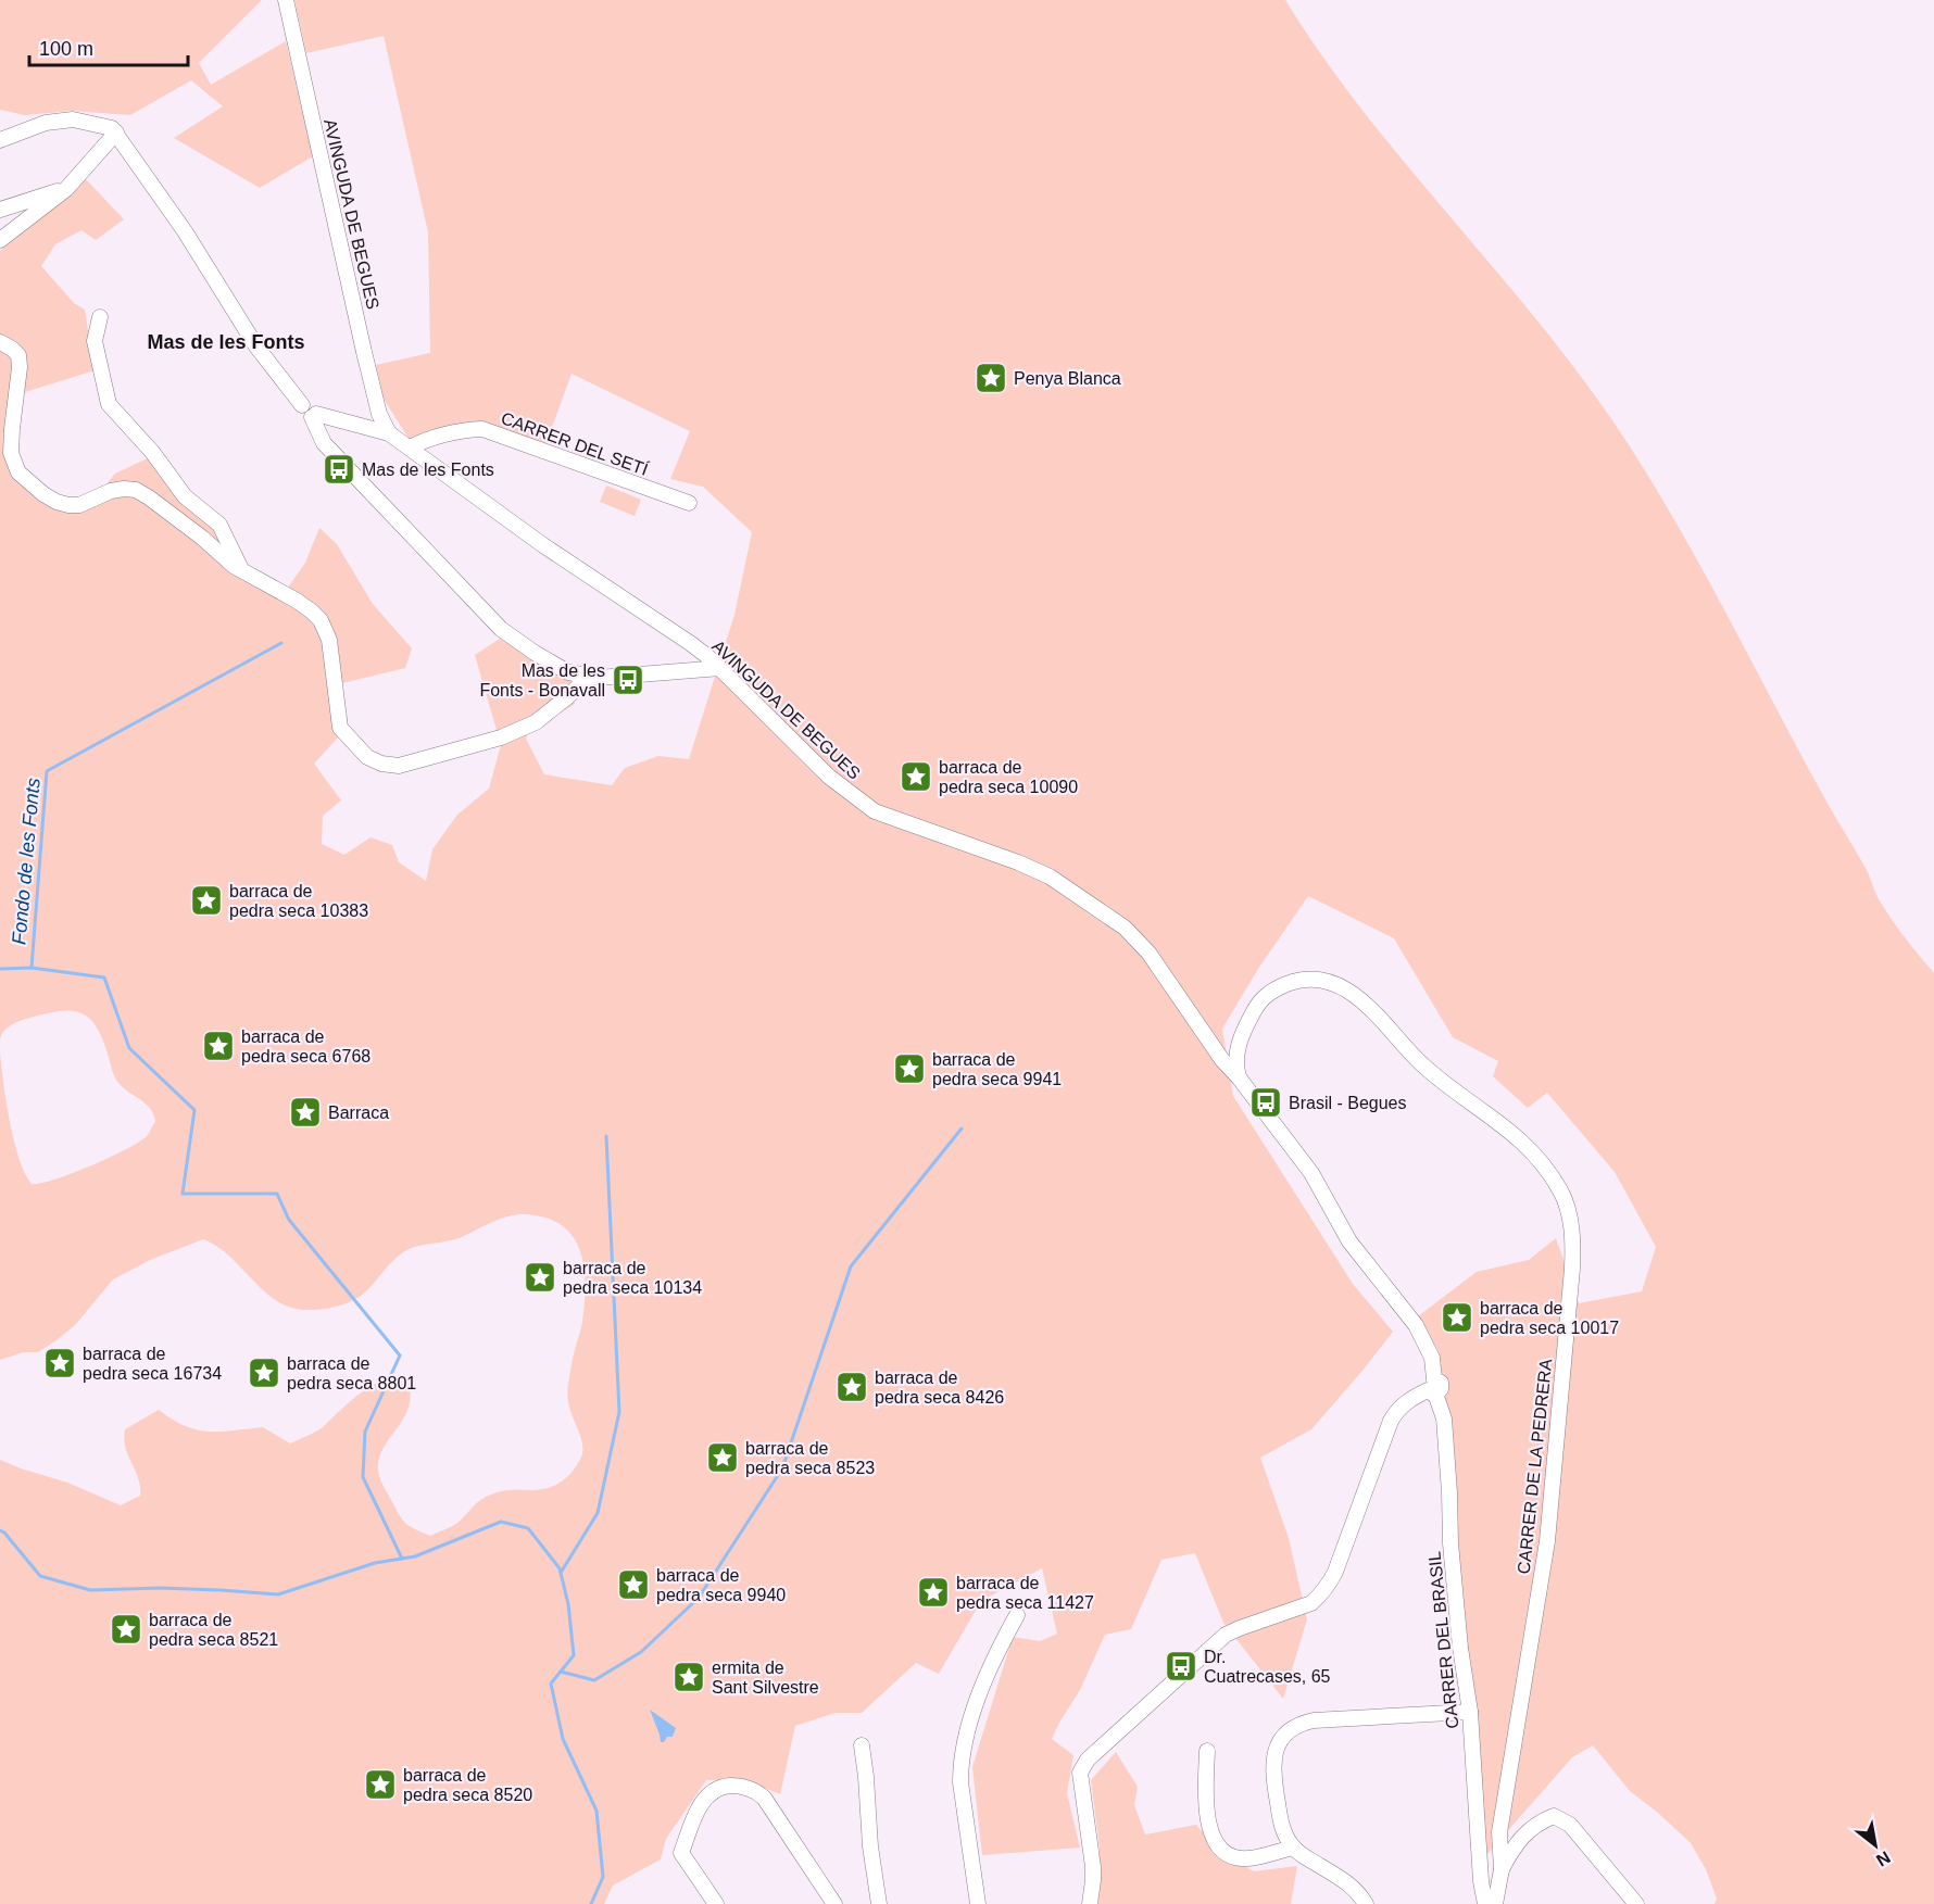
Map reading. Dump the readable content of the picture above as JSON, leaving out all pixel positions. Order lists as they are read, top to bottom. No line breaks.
{"streets":{"street":["AVINGUDA DE BEGUES","CARRER DEL SETÍ","CARRER DE LA PEDRERA","CARRER DEL BRASIL"]},"crossings":[["AVINGUDA DE BEGUES","CARRER DEL SETÍ"],["AVINGUDA DE BEGUES","CARRER DE LA PEDRERA"],["AVINGUDA DE BEGUES","CARRER DEL BRASIL"],["CARRER DE LA PEDRERA","CARRER DEL BRASIL"]],"districts":["Mas de les Fonts"],"water":["Fondo de les Fonts"],"places":{"place":["Penya Blanca","barraca de pedra seca 10090","barraca de pedra seca 10383","barraca de pedra seca 6768","barraca de pedra seca 9941","Barraca","barraca de pedra seca 10134","barraca de pedra seca 10017","barraca de pedra seca 16734","barraca de pedra seca 8801","barraca de pedra seca 8426","barraca de pedra seca 8523","barraca de pedra seca 9940","barraca de pedra seca 11427","barraca de pedra seca 8521","ermita de Sant Silvestre","barraca de pedra seca 8520"],"bus stop":["Mas de les Fonts","Mas de les Fonts - Bonavall","Brasil - Begues","Dr. Cuatrecases, 65"]},"scale_bar":"100 m","north":"bottom right"}
